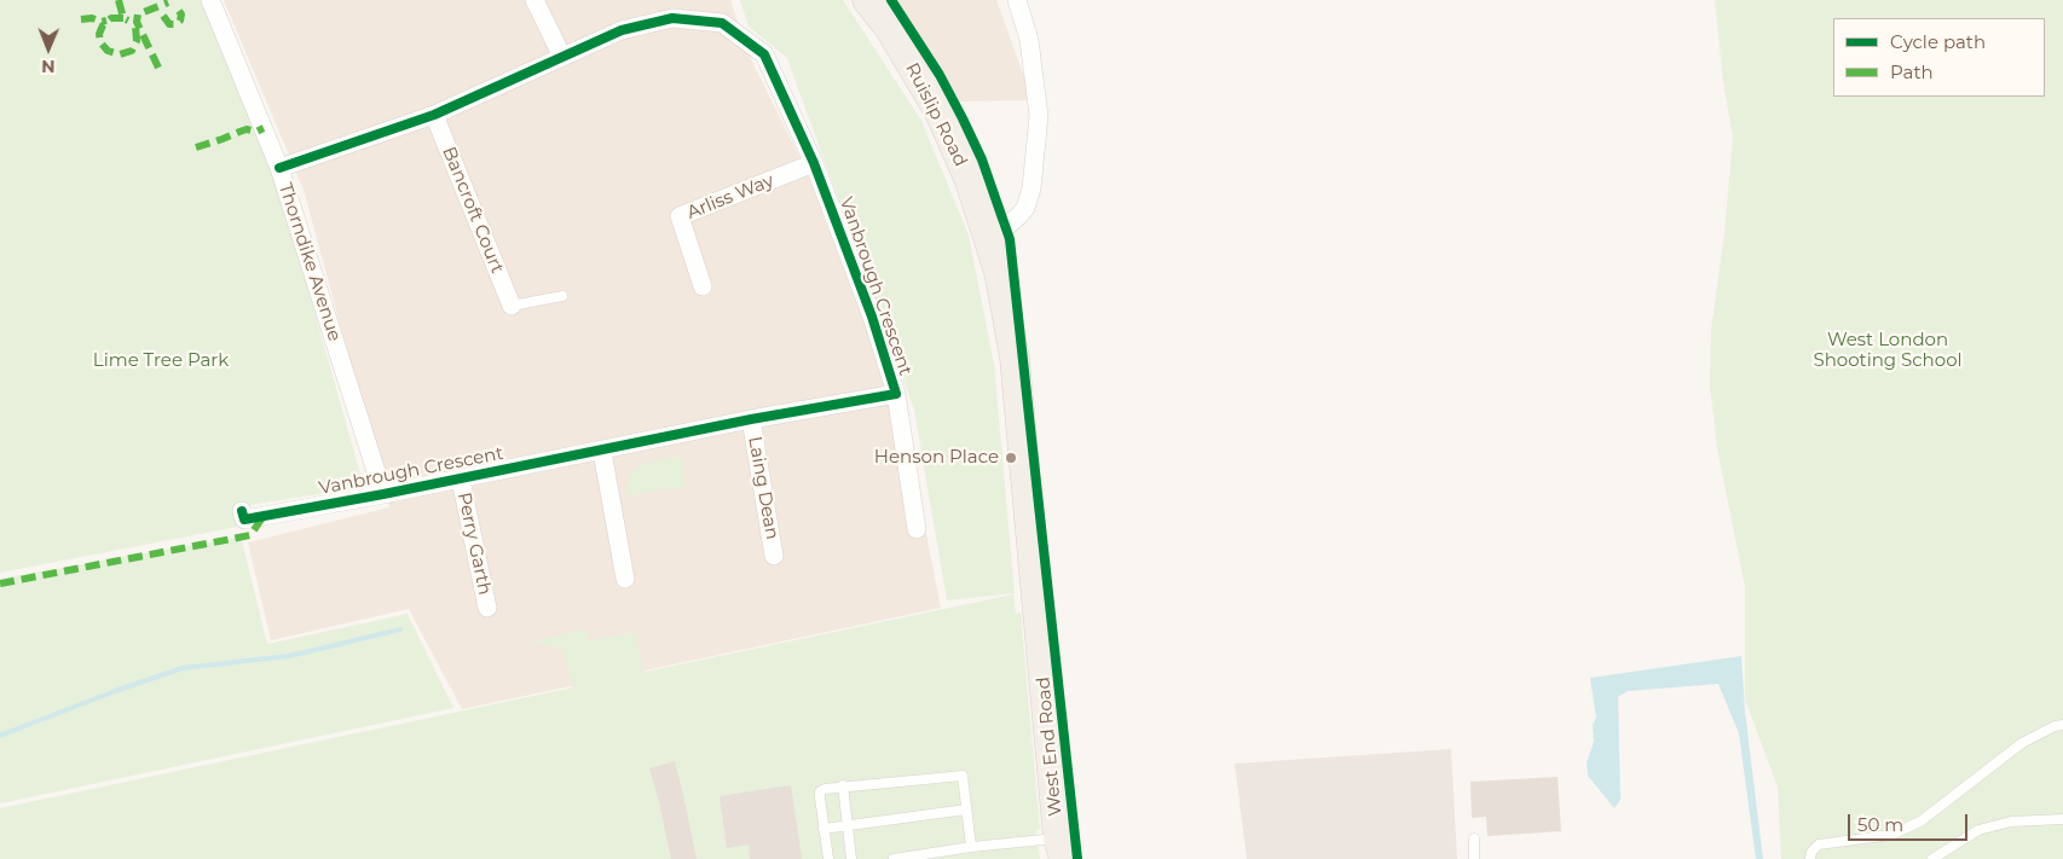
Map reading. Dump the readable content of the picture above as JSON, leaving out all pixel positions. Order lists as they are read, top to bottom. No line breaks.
{"streets":{"main road":["Ruislip Road","West End Road"],"street":["Arliss Way","Bancroft Court","Thorndike Avenue","Vanbrough Crescent","Laing Dean","Perry Garth"]},"crossings":[["Ruislip Road","West End Road"],["Arliss Way","Vanbrough Crescent"],["Bancroft Court","Vanbrough Crescent"],["Thorndike Avenue","Vanbrough Crescent"],["Vanbrough Crescent","Laing Dean"],["Vanbrough Crescent","Perry Garth"]],"parks":["West London Shooting School","Lime Tree Park"],"places":["Henson Place"],"legend":["Cycle path","Path"],"scale_bar":"50 m","north":"bottom"}
